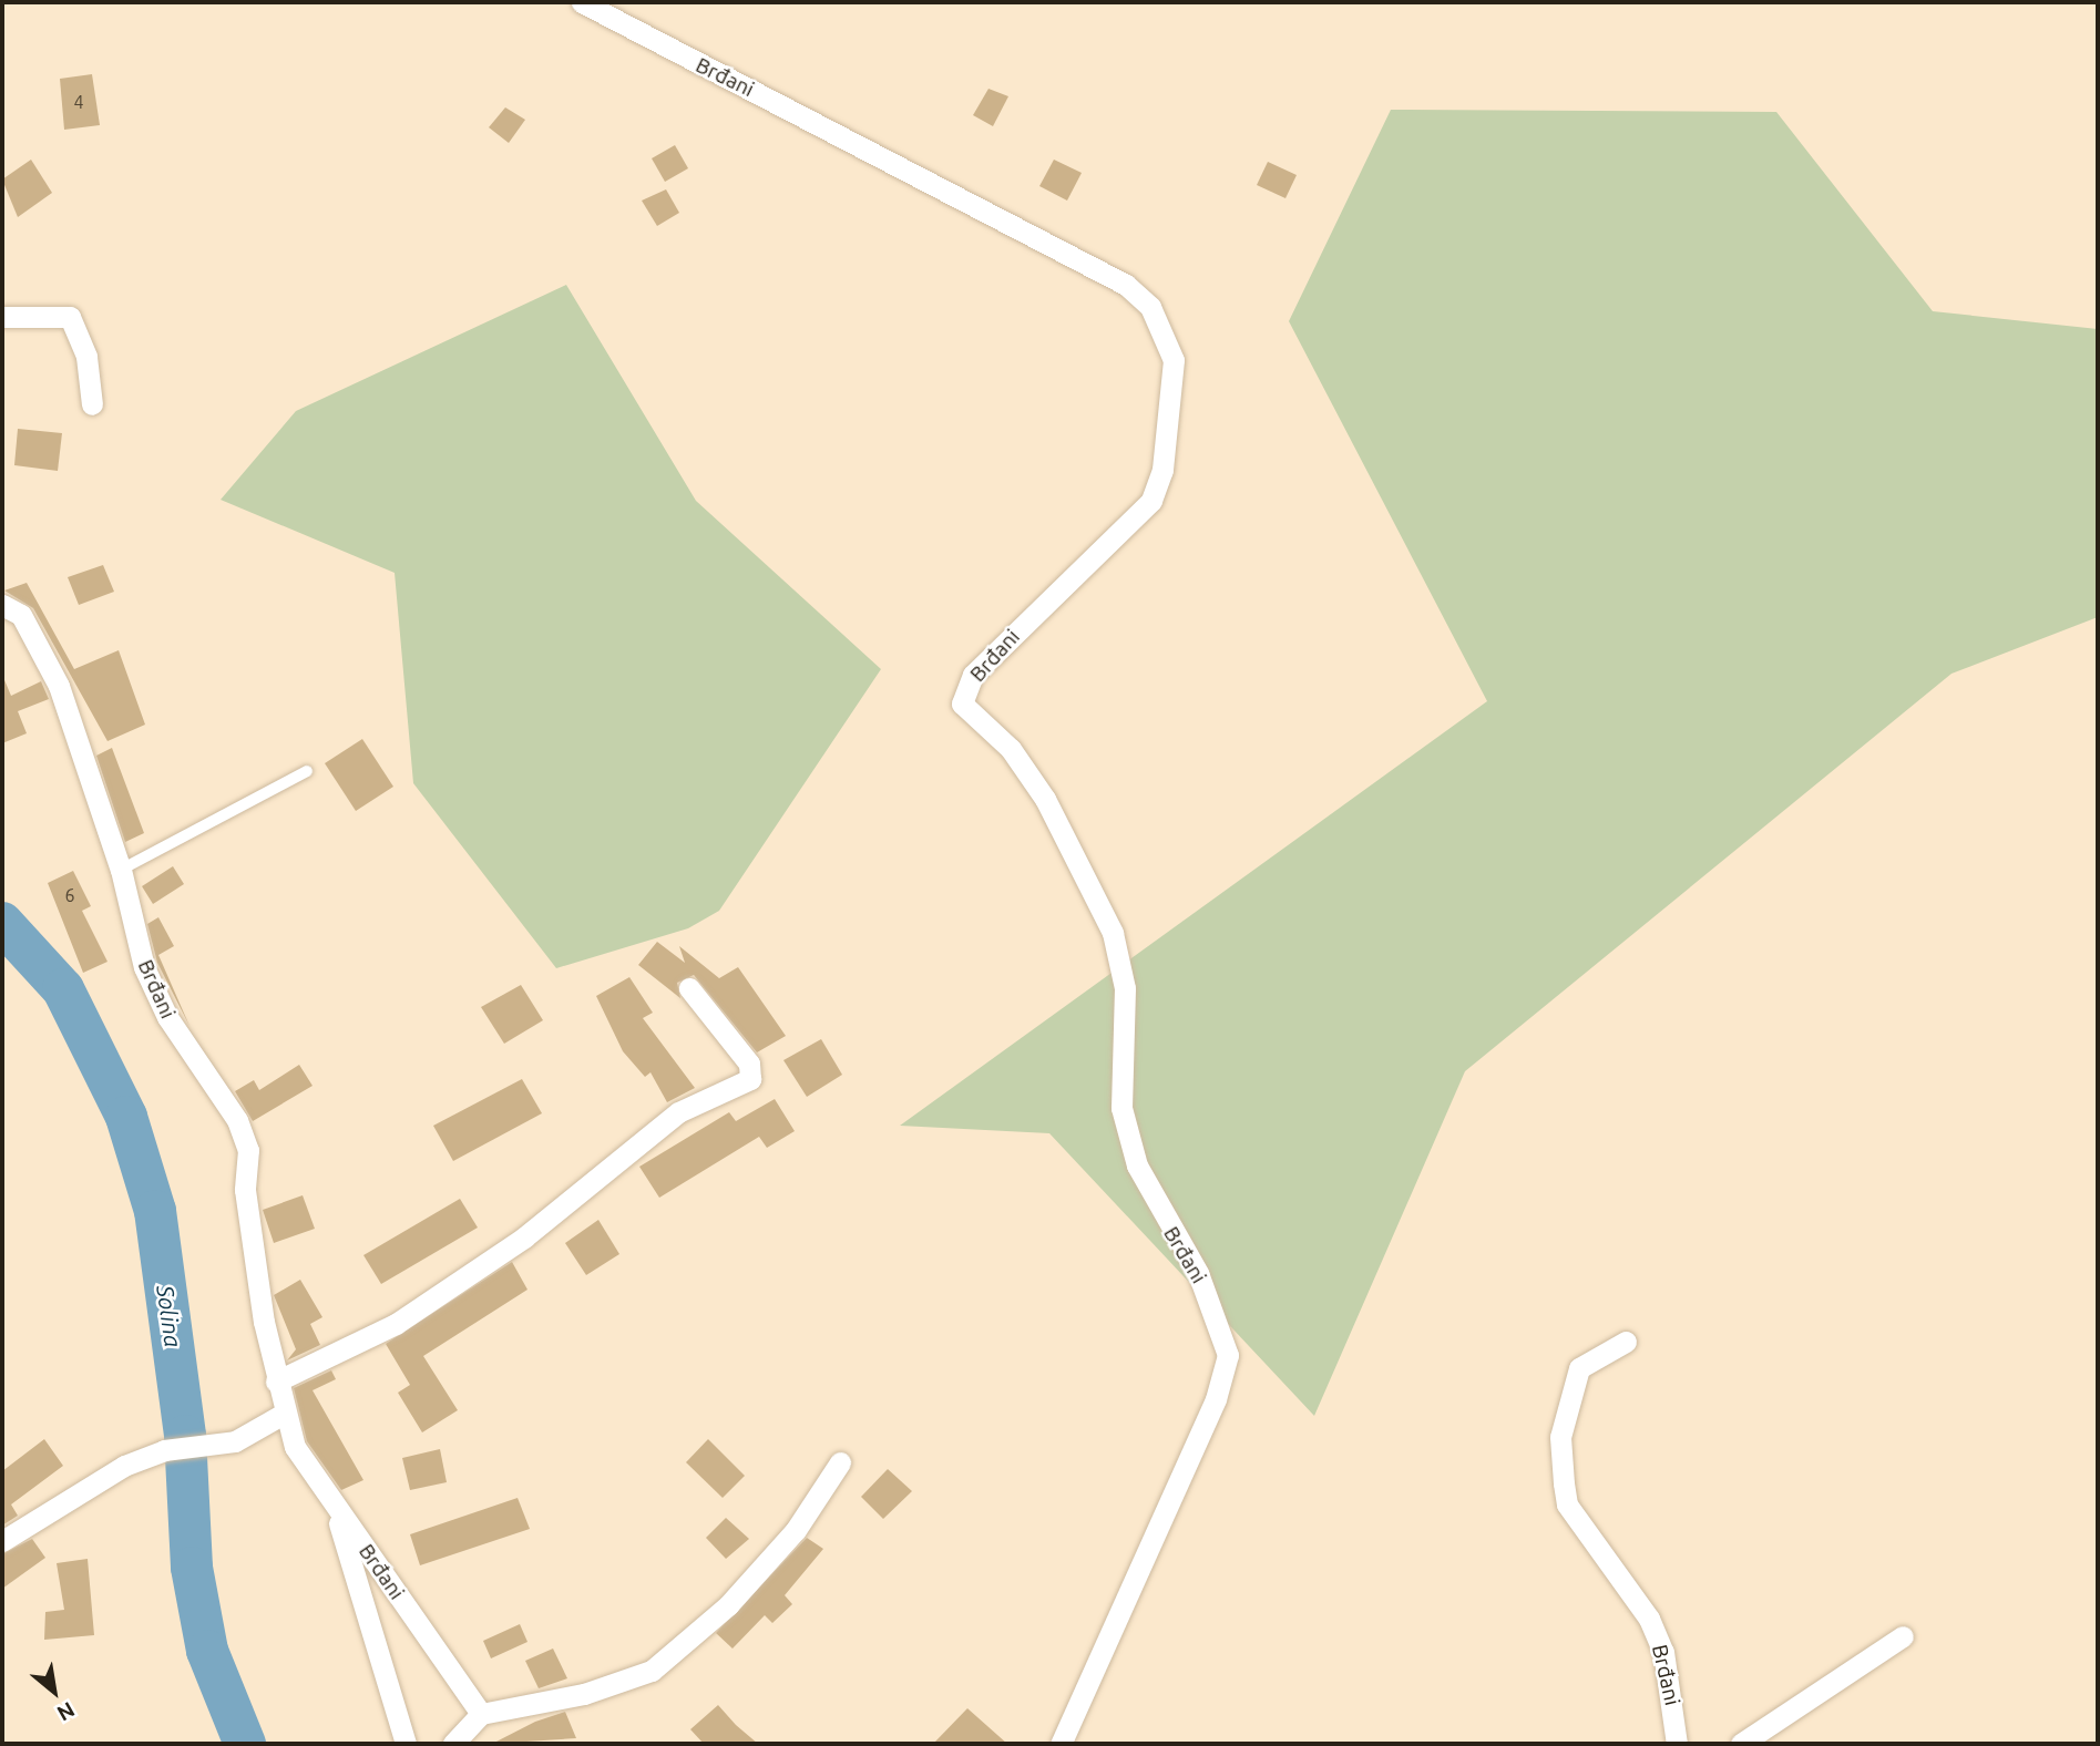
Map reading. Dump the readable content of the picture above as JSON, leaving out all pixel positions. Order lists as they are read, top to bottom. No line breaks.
{"streets":{"street":["Brđani"]},"water":["Solina"],"house_numbers":["4","6"],"north":"bottom right"}
